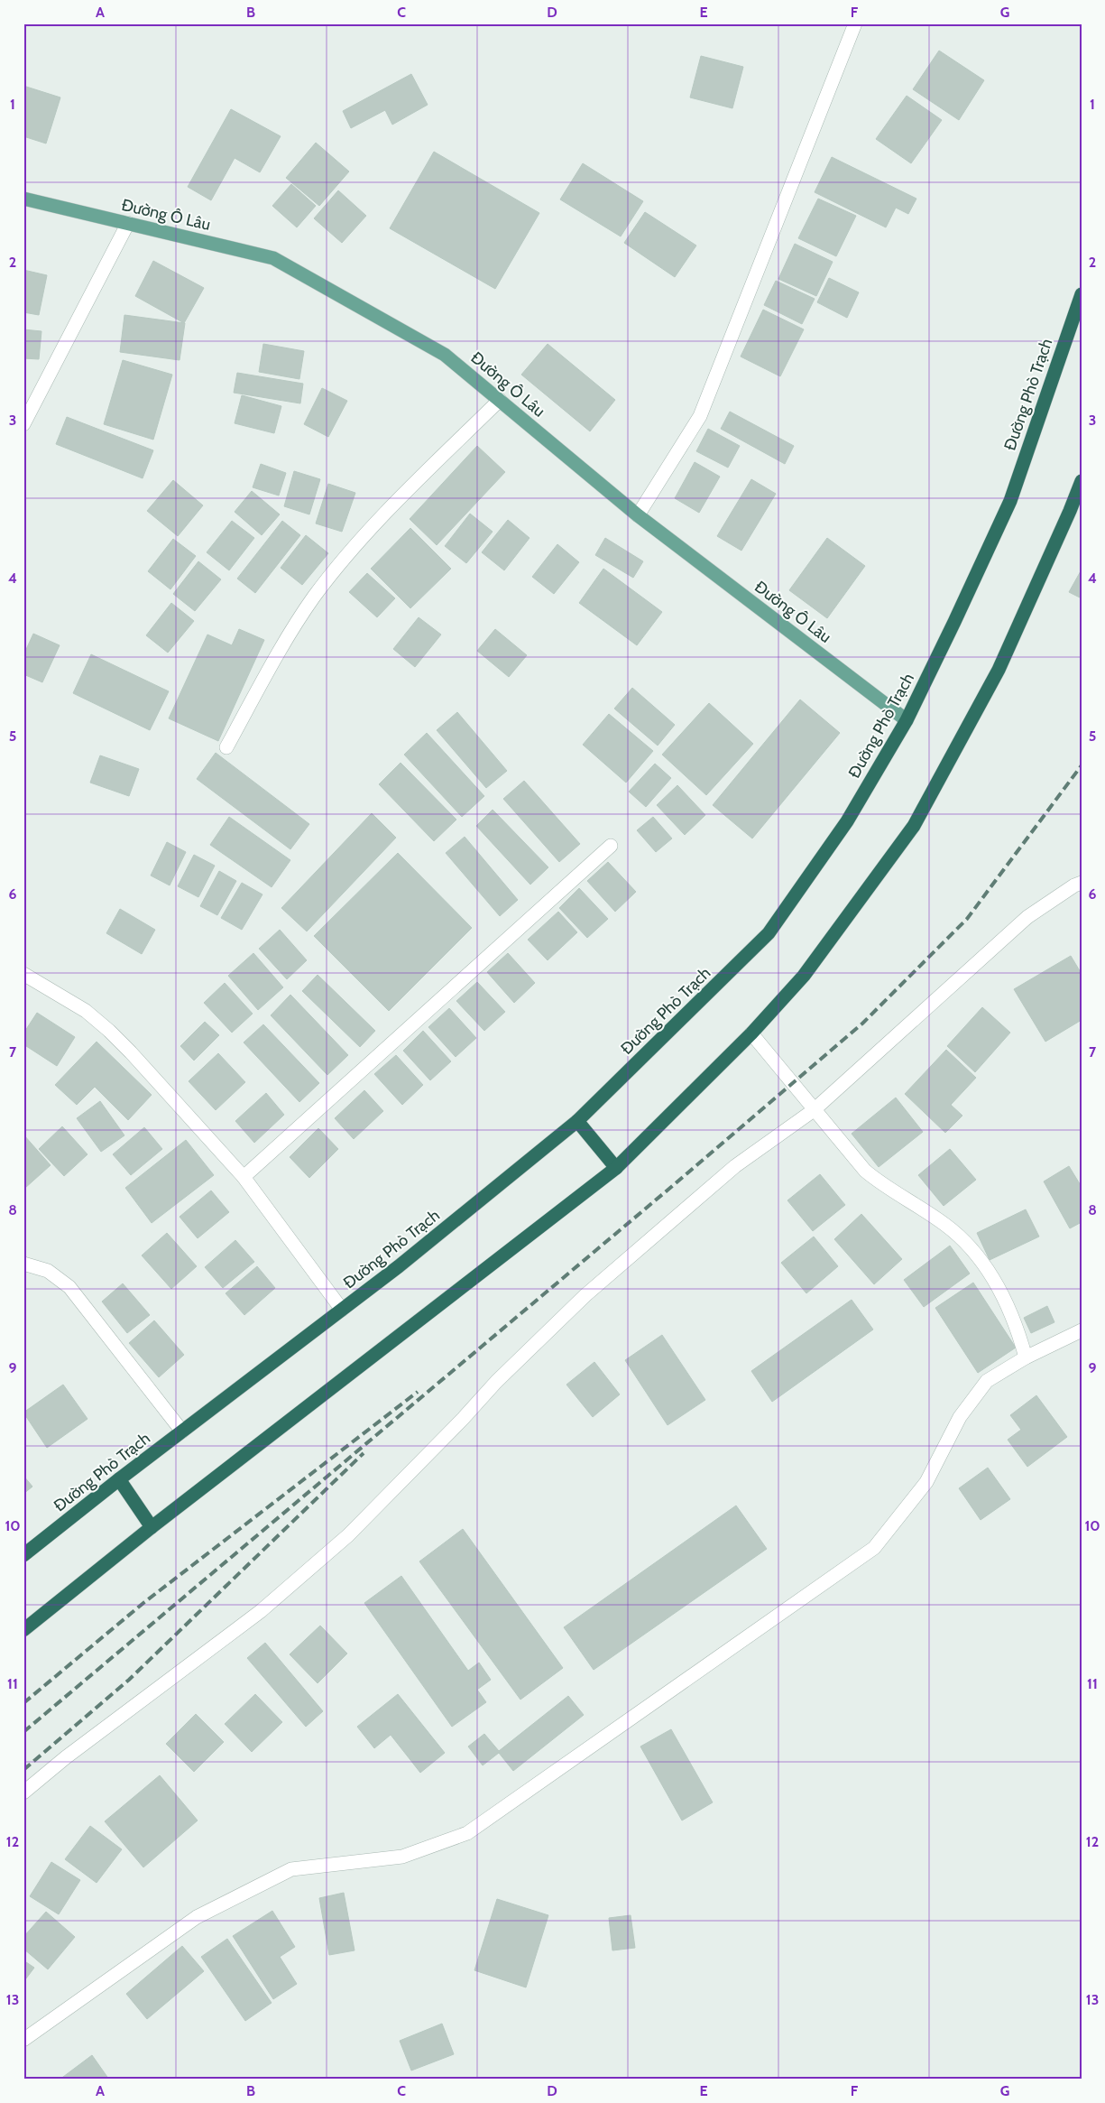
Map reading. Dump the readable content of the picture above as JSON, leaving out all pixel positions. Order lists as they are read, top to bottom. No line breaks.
{"streets":{"highway":["Đường Phò Trạch"],"main road":["Đường Ô Lâu"]},"crossings":[["Đường Ô Lâu","Đường Phò Trạch"]],"grid":{"columns":["A","B","C","D","E","F","G"],"rows":["1","2","3","4","5","6","7","8","9","10","11","12","13"]}}
